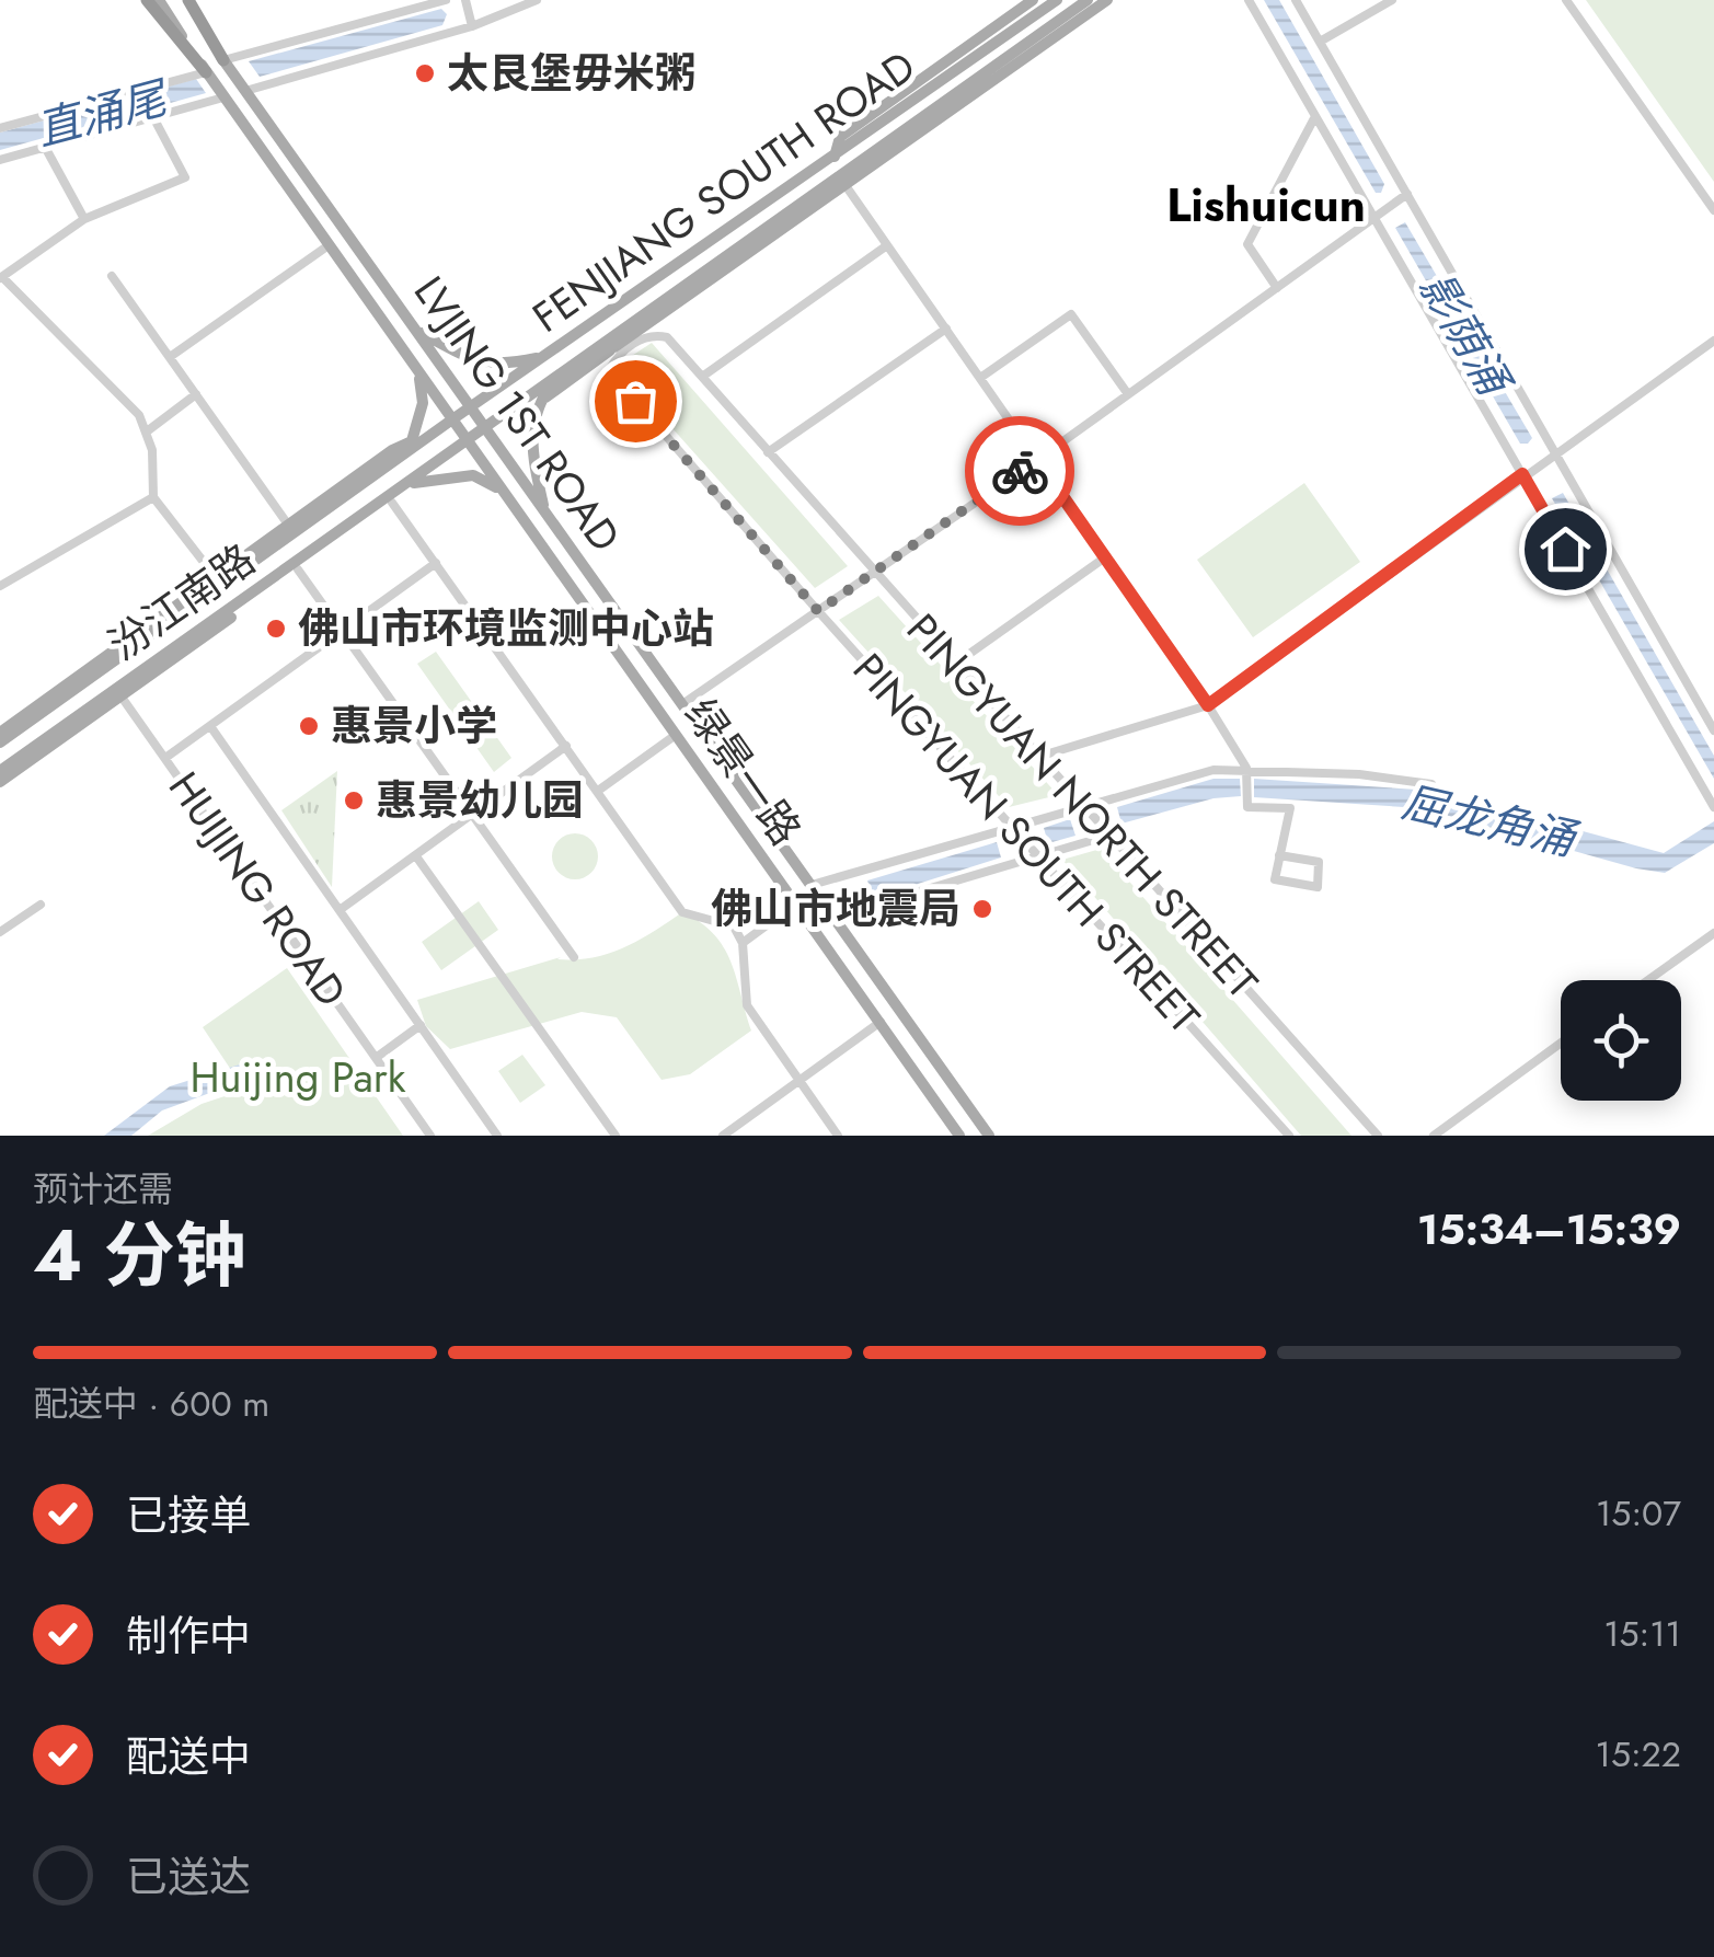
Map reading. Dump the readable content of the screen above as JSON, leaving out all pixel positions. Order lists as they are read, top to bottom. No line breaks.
{"streets":{"main road":["FENJIANG SOUTH ROAD","LVJING 1ST ROAD","汾江南路","绿景一路"],"street":["PINGYUAN NORTH STREET","PINGYUAN SOUTH STREET","HUIJING ROAD"]},"crossings":[["FENJIANG SOUTH ROAD","LVJING 1ST ROAD"],["FENJIANG SOUTH ROAD","绿景一路"],["LVJING 1ST ROAD","汾江南路"],["汾江南路","绿景一路"]],"districts":["Lishuicun"],"water":["直涌尾","影荫涌","屈龙角涌"],"parks":["Huijing Park"],"places":["太艮堡毋米粥","佛山市环境监测中心站","惠景小学","惠景幼儿园","佛山市地震局"],"page":{"heading":["4 分钟","预计还需","15:34–15:39"],"bar":"配送中 · 600 m","list":[["已接单","15:07"],["制作中","15:11"],["配送中","15:22"],"已送达"]}}
